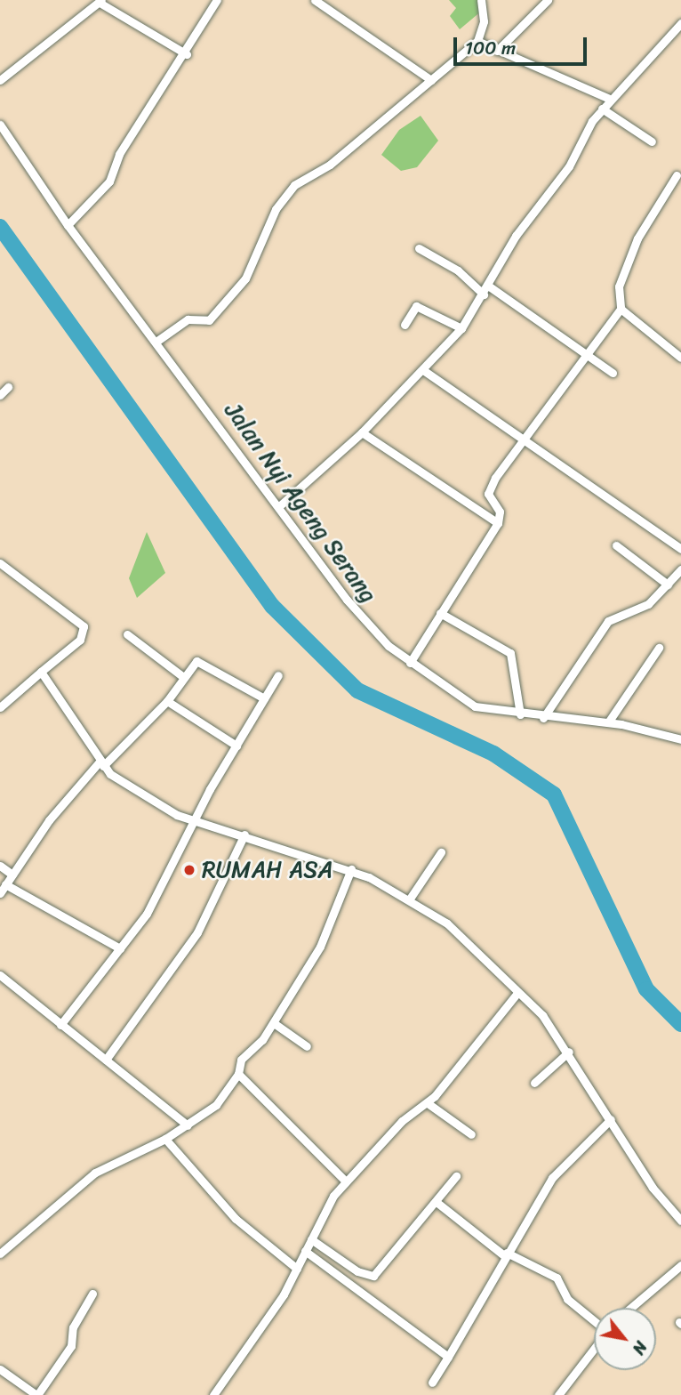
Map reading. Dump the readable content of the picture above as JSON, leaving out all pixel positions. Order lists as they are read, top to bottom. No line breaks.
{"streets":{"street":["Jalan Nyi Ageng Serang"]},"places":["RUMAH ASA"],"scale_bar":"100 m","north":"bottom right"}
